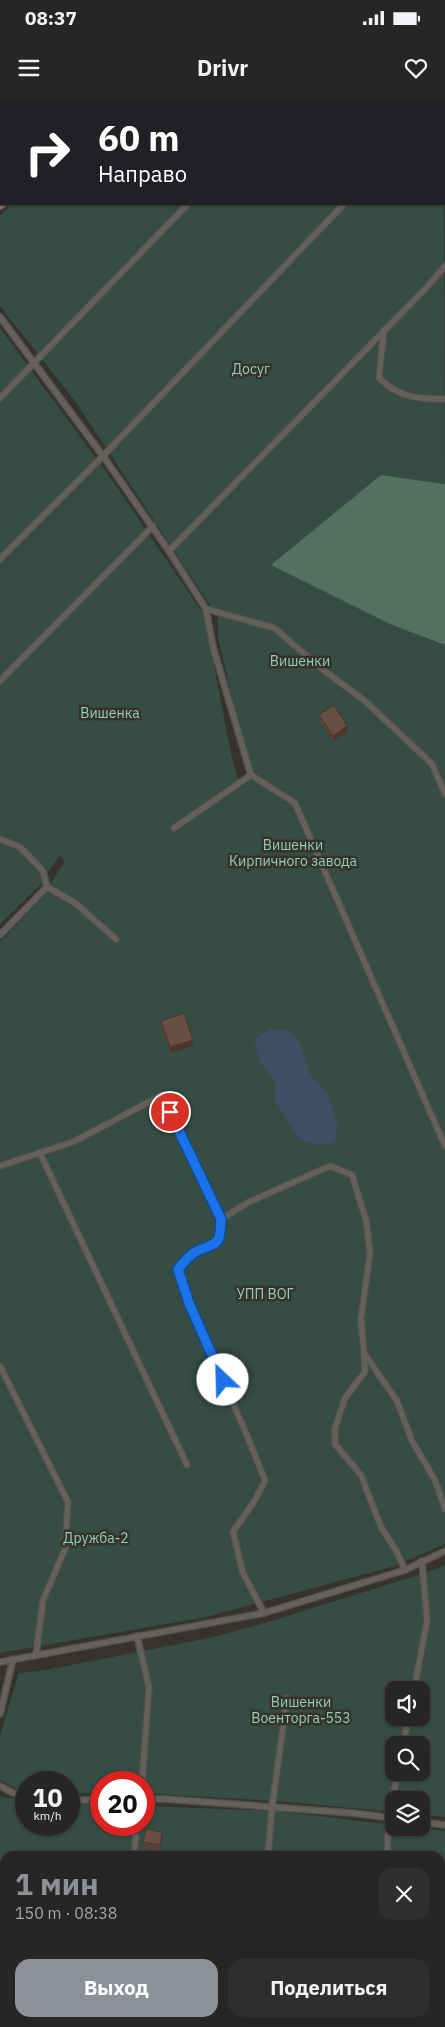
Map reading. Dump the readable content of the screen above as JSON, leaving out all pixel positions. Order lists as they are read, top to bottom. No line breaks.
{"parks":["Досуг","Вишенки","Вишенка","Вишенки Кирпичного завода","УПП ВОГ","Дружба-2","Вишенки Военторга-553"],"page":{"status":"08:37","header":"Drivr","turn":["60 m","Направо"],"speed":"10 km/h","limit":"20","heading":["1 мин","150 m · 08:38"],"buttons":["Выход","Поделиться"]}}
